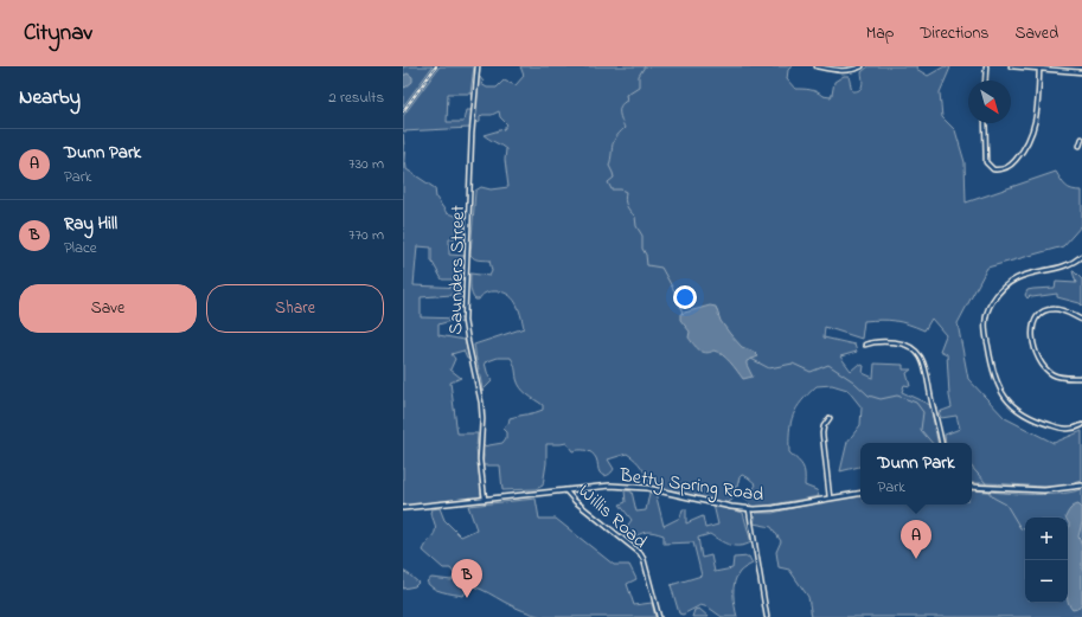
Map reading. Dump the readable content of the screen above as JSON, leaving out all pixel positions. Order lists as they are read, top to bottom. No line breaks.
{"streets":{"street":["Saunders Street","Betty Spring Road","Willis Road"]},"crossings":[["Saunders Street","Betty Spring Road"],["Betty Spring Road","Willis Road"]],"north":"bottom right","page":{"header":"Citynav","nav":["Map","Directions","Saved"],"heading":["Nearby","2 results"],"list":[{"mark":"A","name":"Dunn Park","note":"Park","value":"730 m"},{"mark":"B","name":"Ray Hill","note":"Place","value":"770 m"}],"buttons":["Save","Share"],"popup":["Dunn Park","Park"],"map_buttons":["+","−"],"pins":["A","B"]}}
